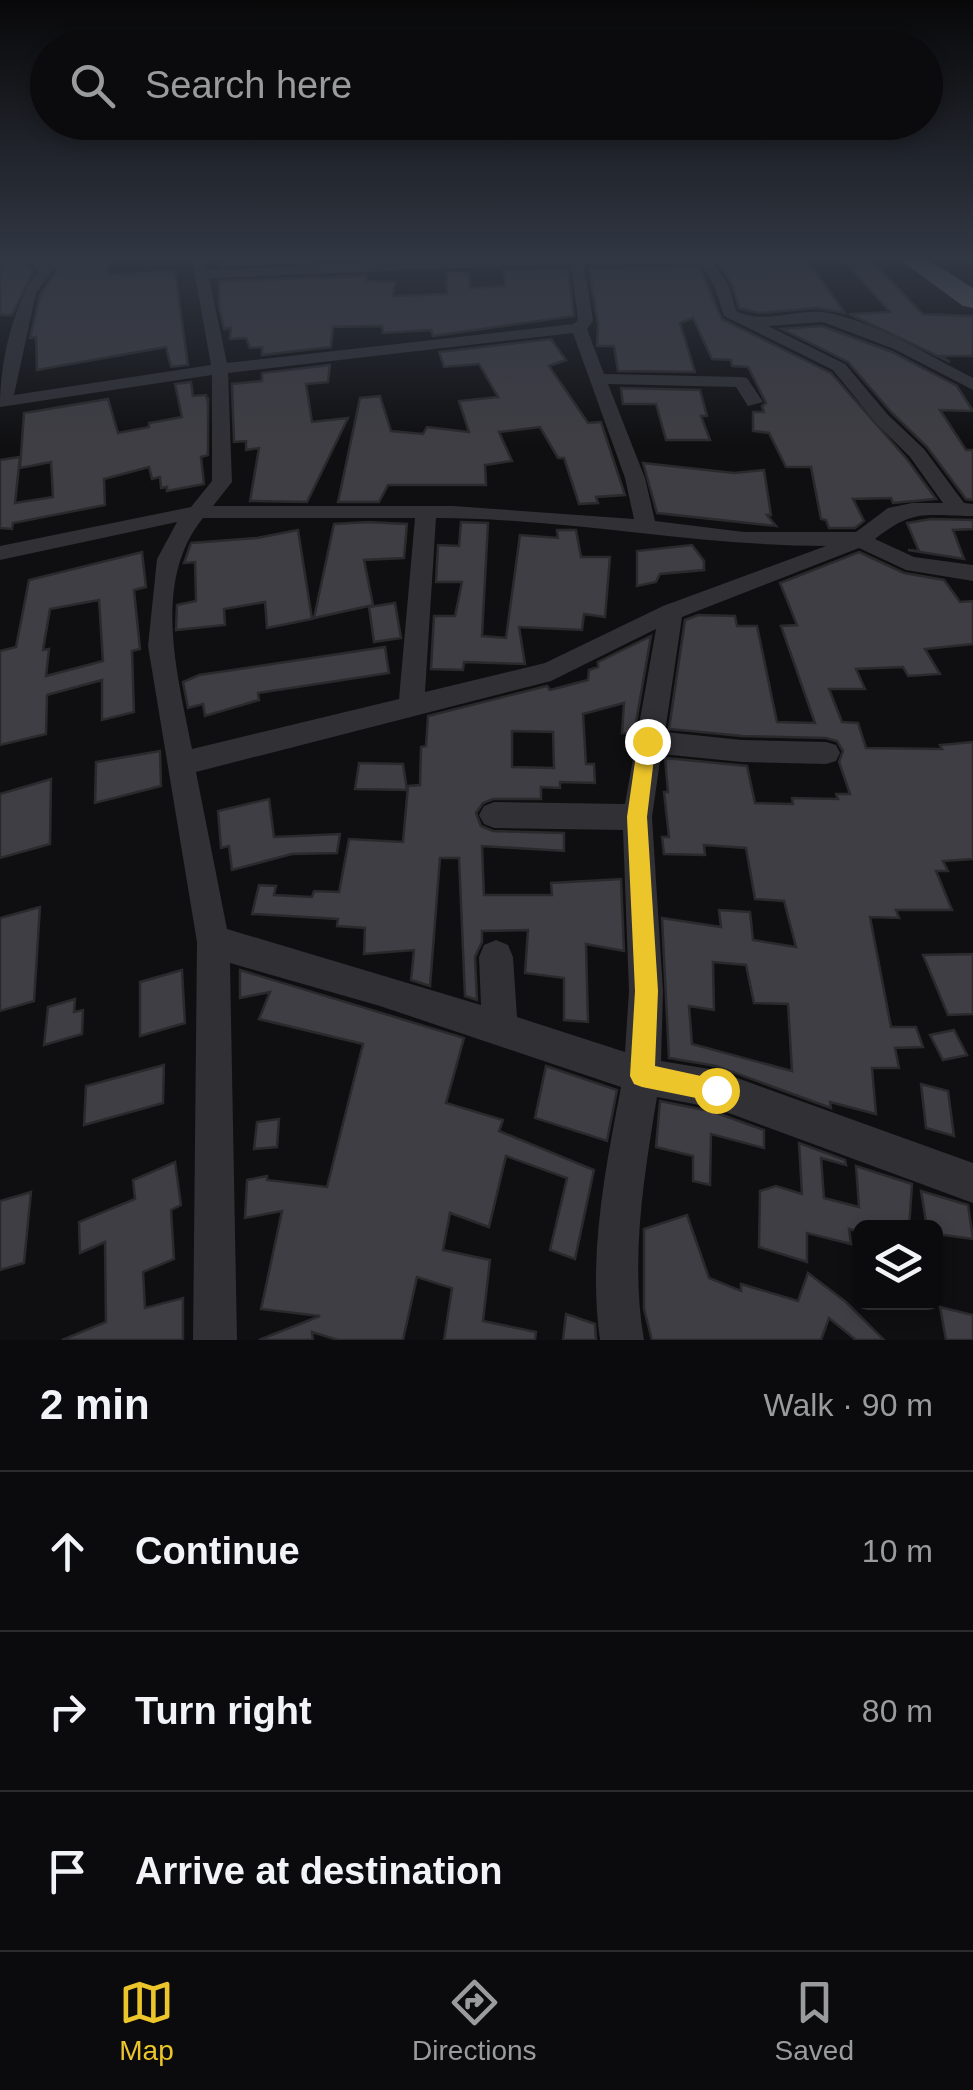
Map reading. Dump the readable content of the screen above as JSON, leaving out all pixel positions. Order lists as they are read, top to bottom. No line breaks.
{"page":{"search":"Search here","heading":["2 min","Walk · 90 m"],"list":[["Continue","10 m"],["Turn right","80 m"],"Arrive at destination"],"nav":["Map","Directions","Saved"]}}
